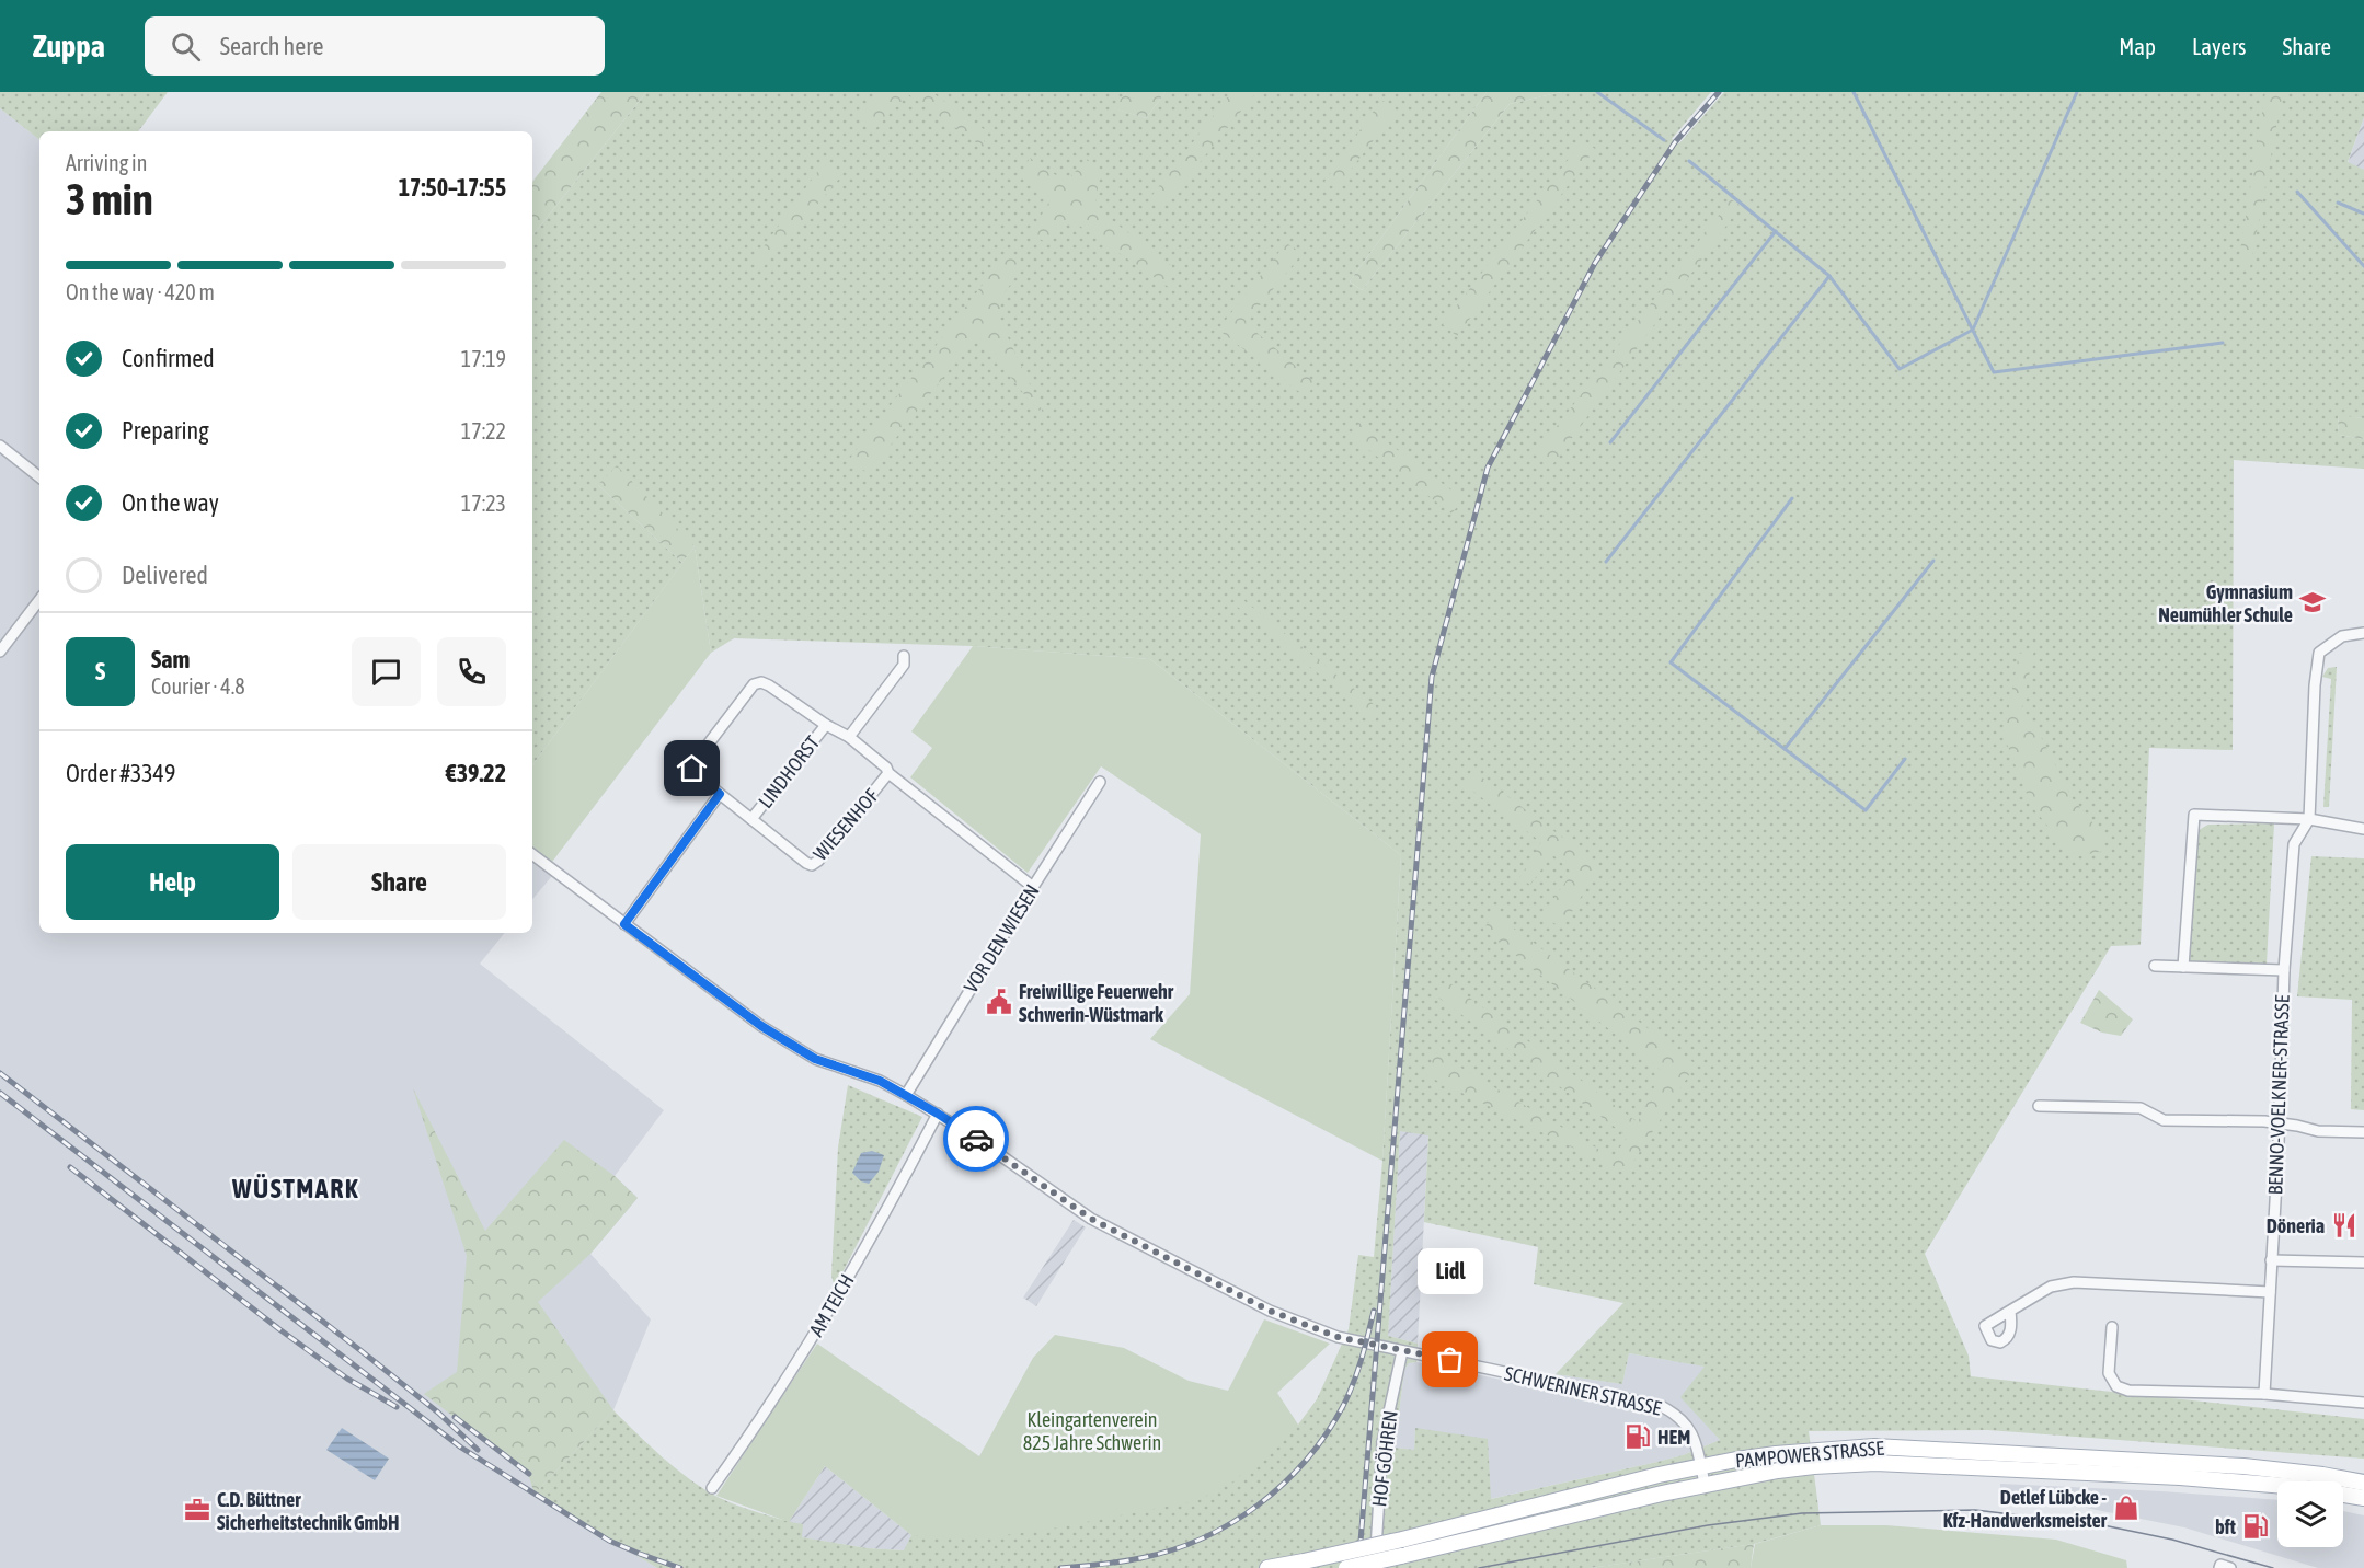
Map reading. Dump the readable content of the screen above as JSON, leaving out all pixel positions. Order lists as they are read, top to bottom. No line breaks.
{"streets":{"main road":["PAMPOWER STRASSE"],"street":["LINDHORST","WIESENHOF","VOR DEN WIESEN","BENNO-VOELKNER-STRASSE","AM TEICH","SCHWERINER STRASSE","HOF GÖHREN"]},"crossings":[["LINDHORST","WIESENHOF"],["WIESENHOF","VOR DEN WIESEN"],["VOR DEN WIESEN","SCHWERINER STRASSE"],["AM TEICH","SCHWERINER STRASSE"],["SCHWERINER STRASSE","PAMPOWER STRASSE"],["SCHWERINER STRASSE","HOF GÖHREN"]],"districts":["WÜSTMARK"],"parks":["Kleingartenverein 825 Jahre Schwerin"],"places":{"school or university":["Gymnasium Neumühler Schule"],"public building":["Freiwillige Feuerwehr Schwerin-Wüstmark"],"restaurant":["Döneria"],"other":["Lidl"],"fuel station":["HEM","bft"],"shop":["Detlef Lübcke - Kfz-Handwerksmeister"],"office":["C.D. Büttner Sicherheitstechnik GmbH"]},"page":{"header":"Zuppa","search":"Search here","nav":["Map","Layers","Share"],"heading":["3 min","Arriving in","17:50–17:55"],"panel":["Sam","Courier · 4.8","Order #3349","€39.22"],"bar":"On the way · 420 m","list":[["Confirmed","17:19"],["Preparing","17:22"],["On the way","17:23"],"Delivered"],"round":"S","buttons":["Help","Share"],"bubble":"Lidl"}}
